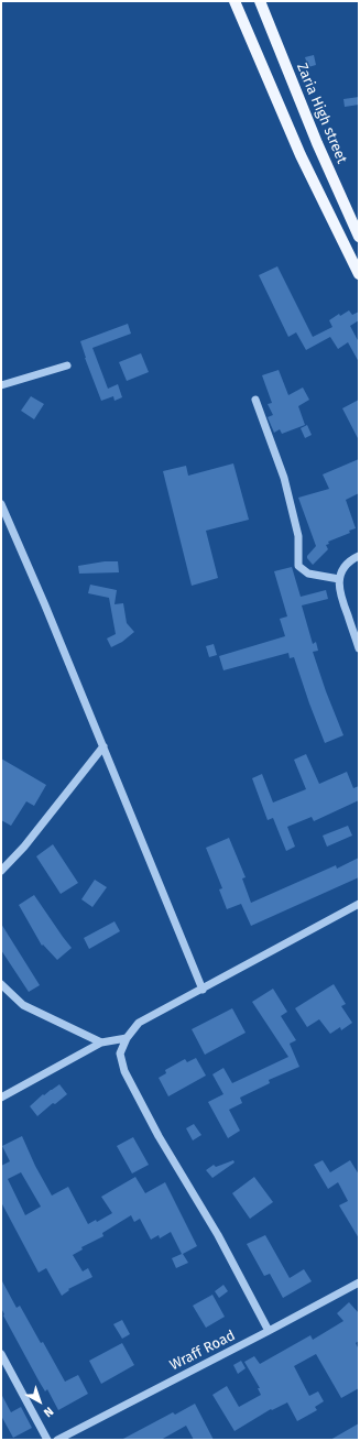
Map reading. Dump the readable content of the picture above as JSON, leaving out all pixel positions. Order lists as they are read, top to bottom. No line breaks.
{"streets":{"main road":["Zaria High street"],"street":["Wraff Road"]},"north":"bottom right"}
